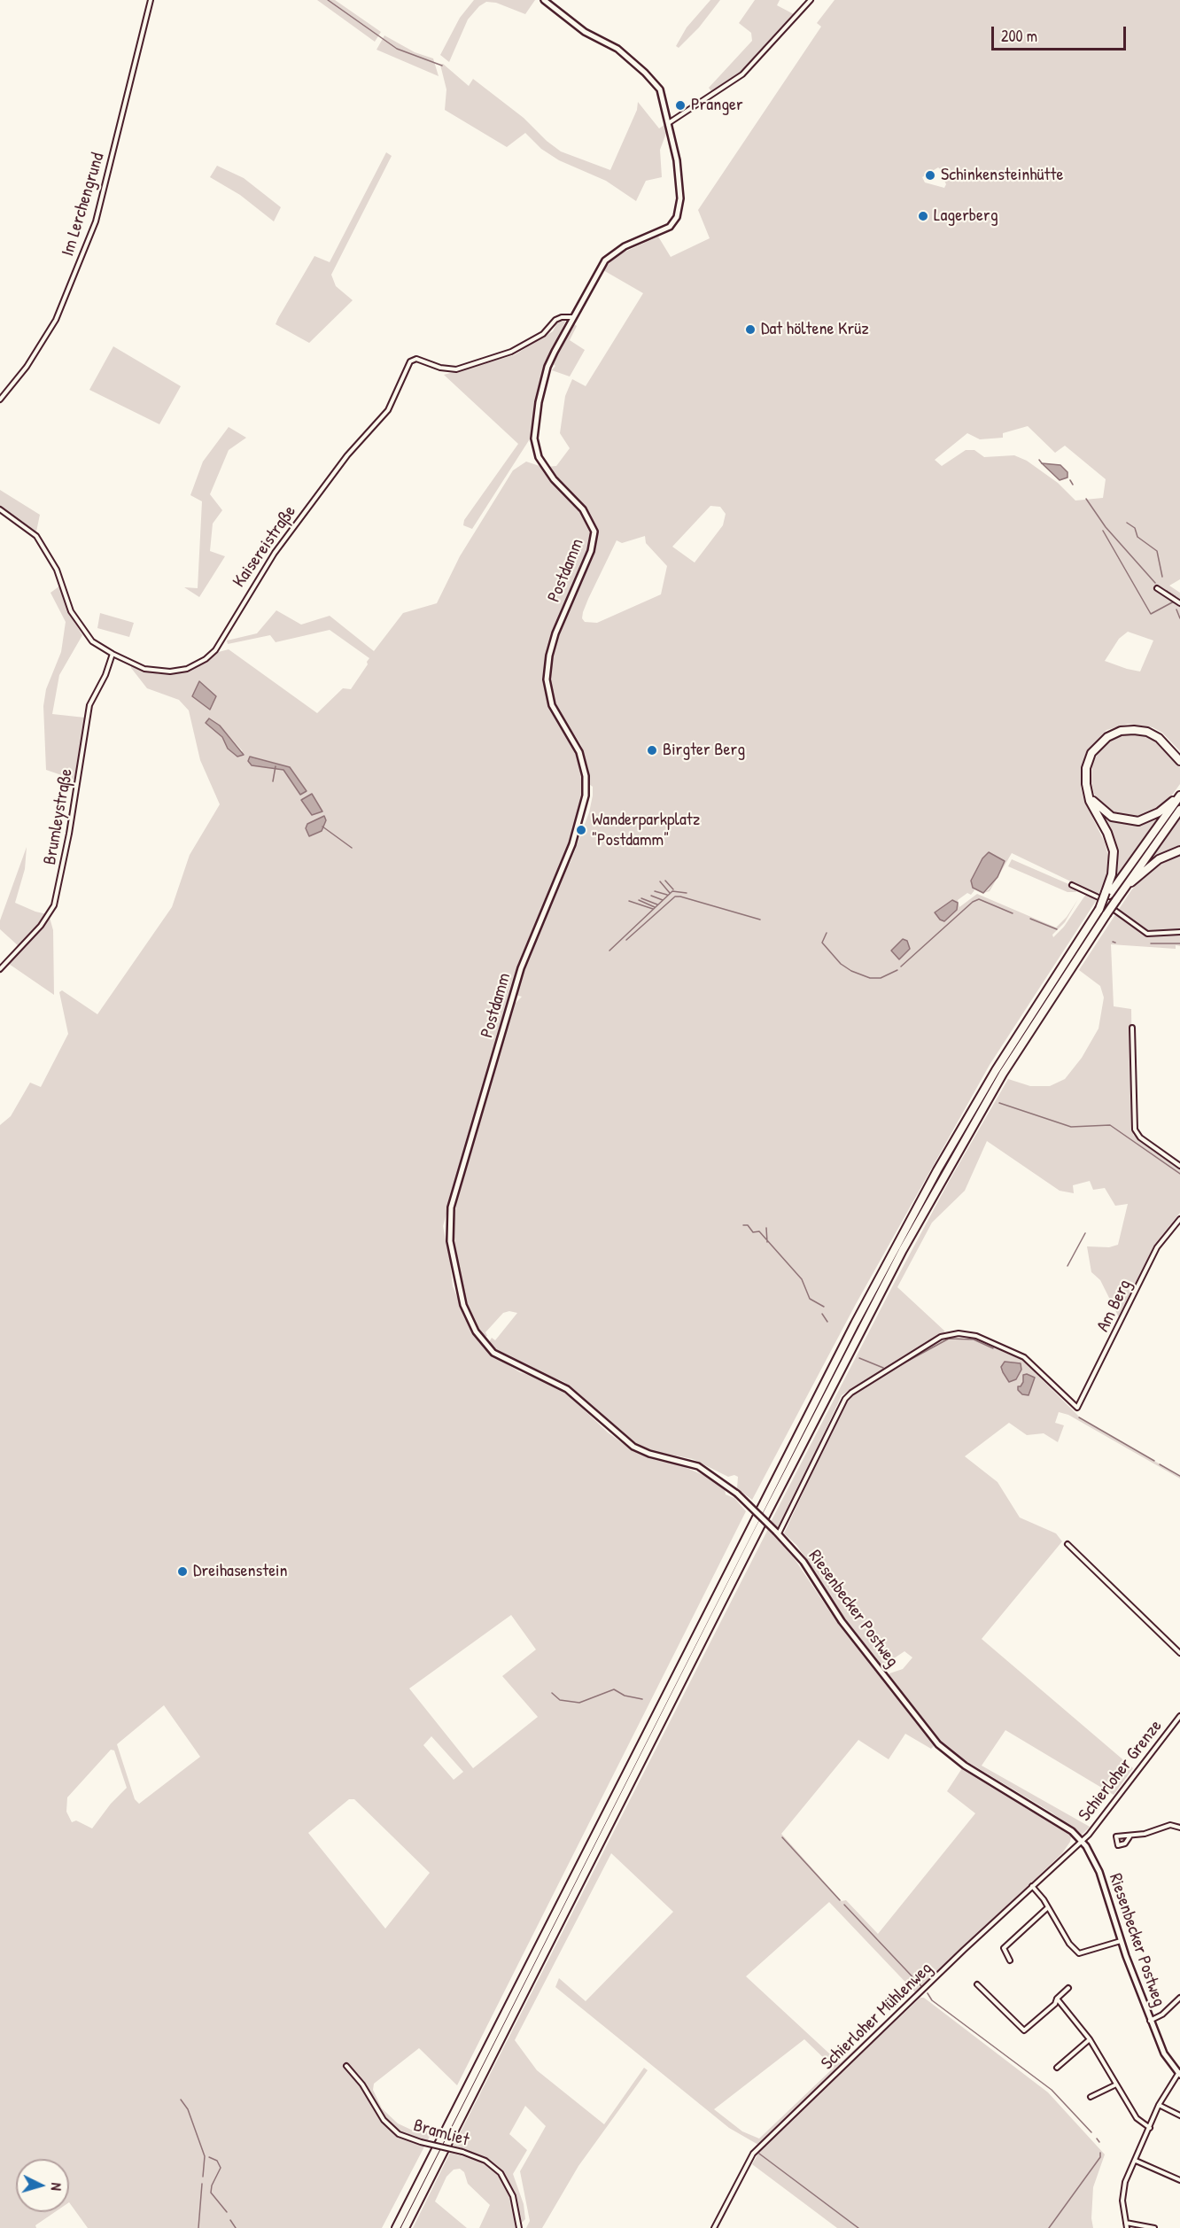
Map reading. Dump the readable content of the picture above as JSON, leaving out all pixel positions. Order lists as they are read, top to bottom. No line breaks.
{"streets":{"street":["Im Lerchengrund","Kaisereistraße","Postdamm","Brumleystraße","Am Berg","Riesenbecker Postweg","Schierloher Grenze","Schierloher Mühlenweg","Bramliet"]},"crossings":[["Kaisereistraße","Postdamm"],["Kaisereistraße","Brumleystraße"],["Postdamm","Riesenbecker Postweg"],["Am Berg","Riesenbecker Postweg"],["Riesenbecker Postweg","Schierloher Grenze"],["Riesenbecker Postweg","Schierloher Mühlenweg"],["Schierloher Grenze","Schierloher Mühlenweg"]],"places":["Pranger","Schinkensteinhütte","Lagerberg","Dat höltene Krüz","Birgter Berg","Wanderparkplatz \"Postdamm\"","Dreihasenstein"],"scale_bar":"200 m","north":"right"}
